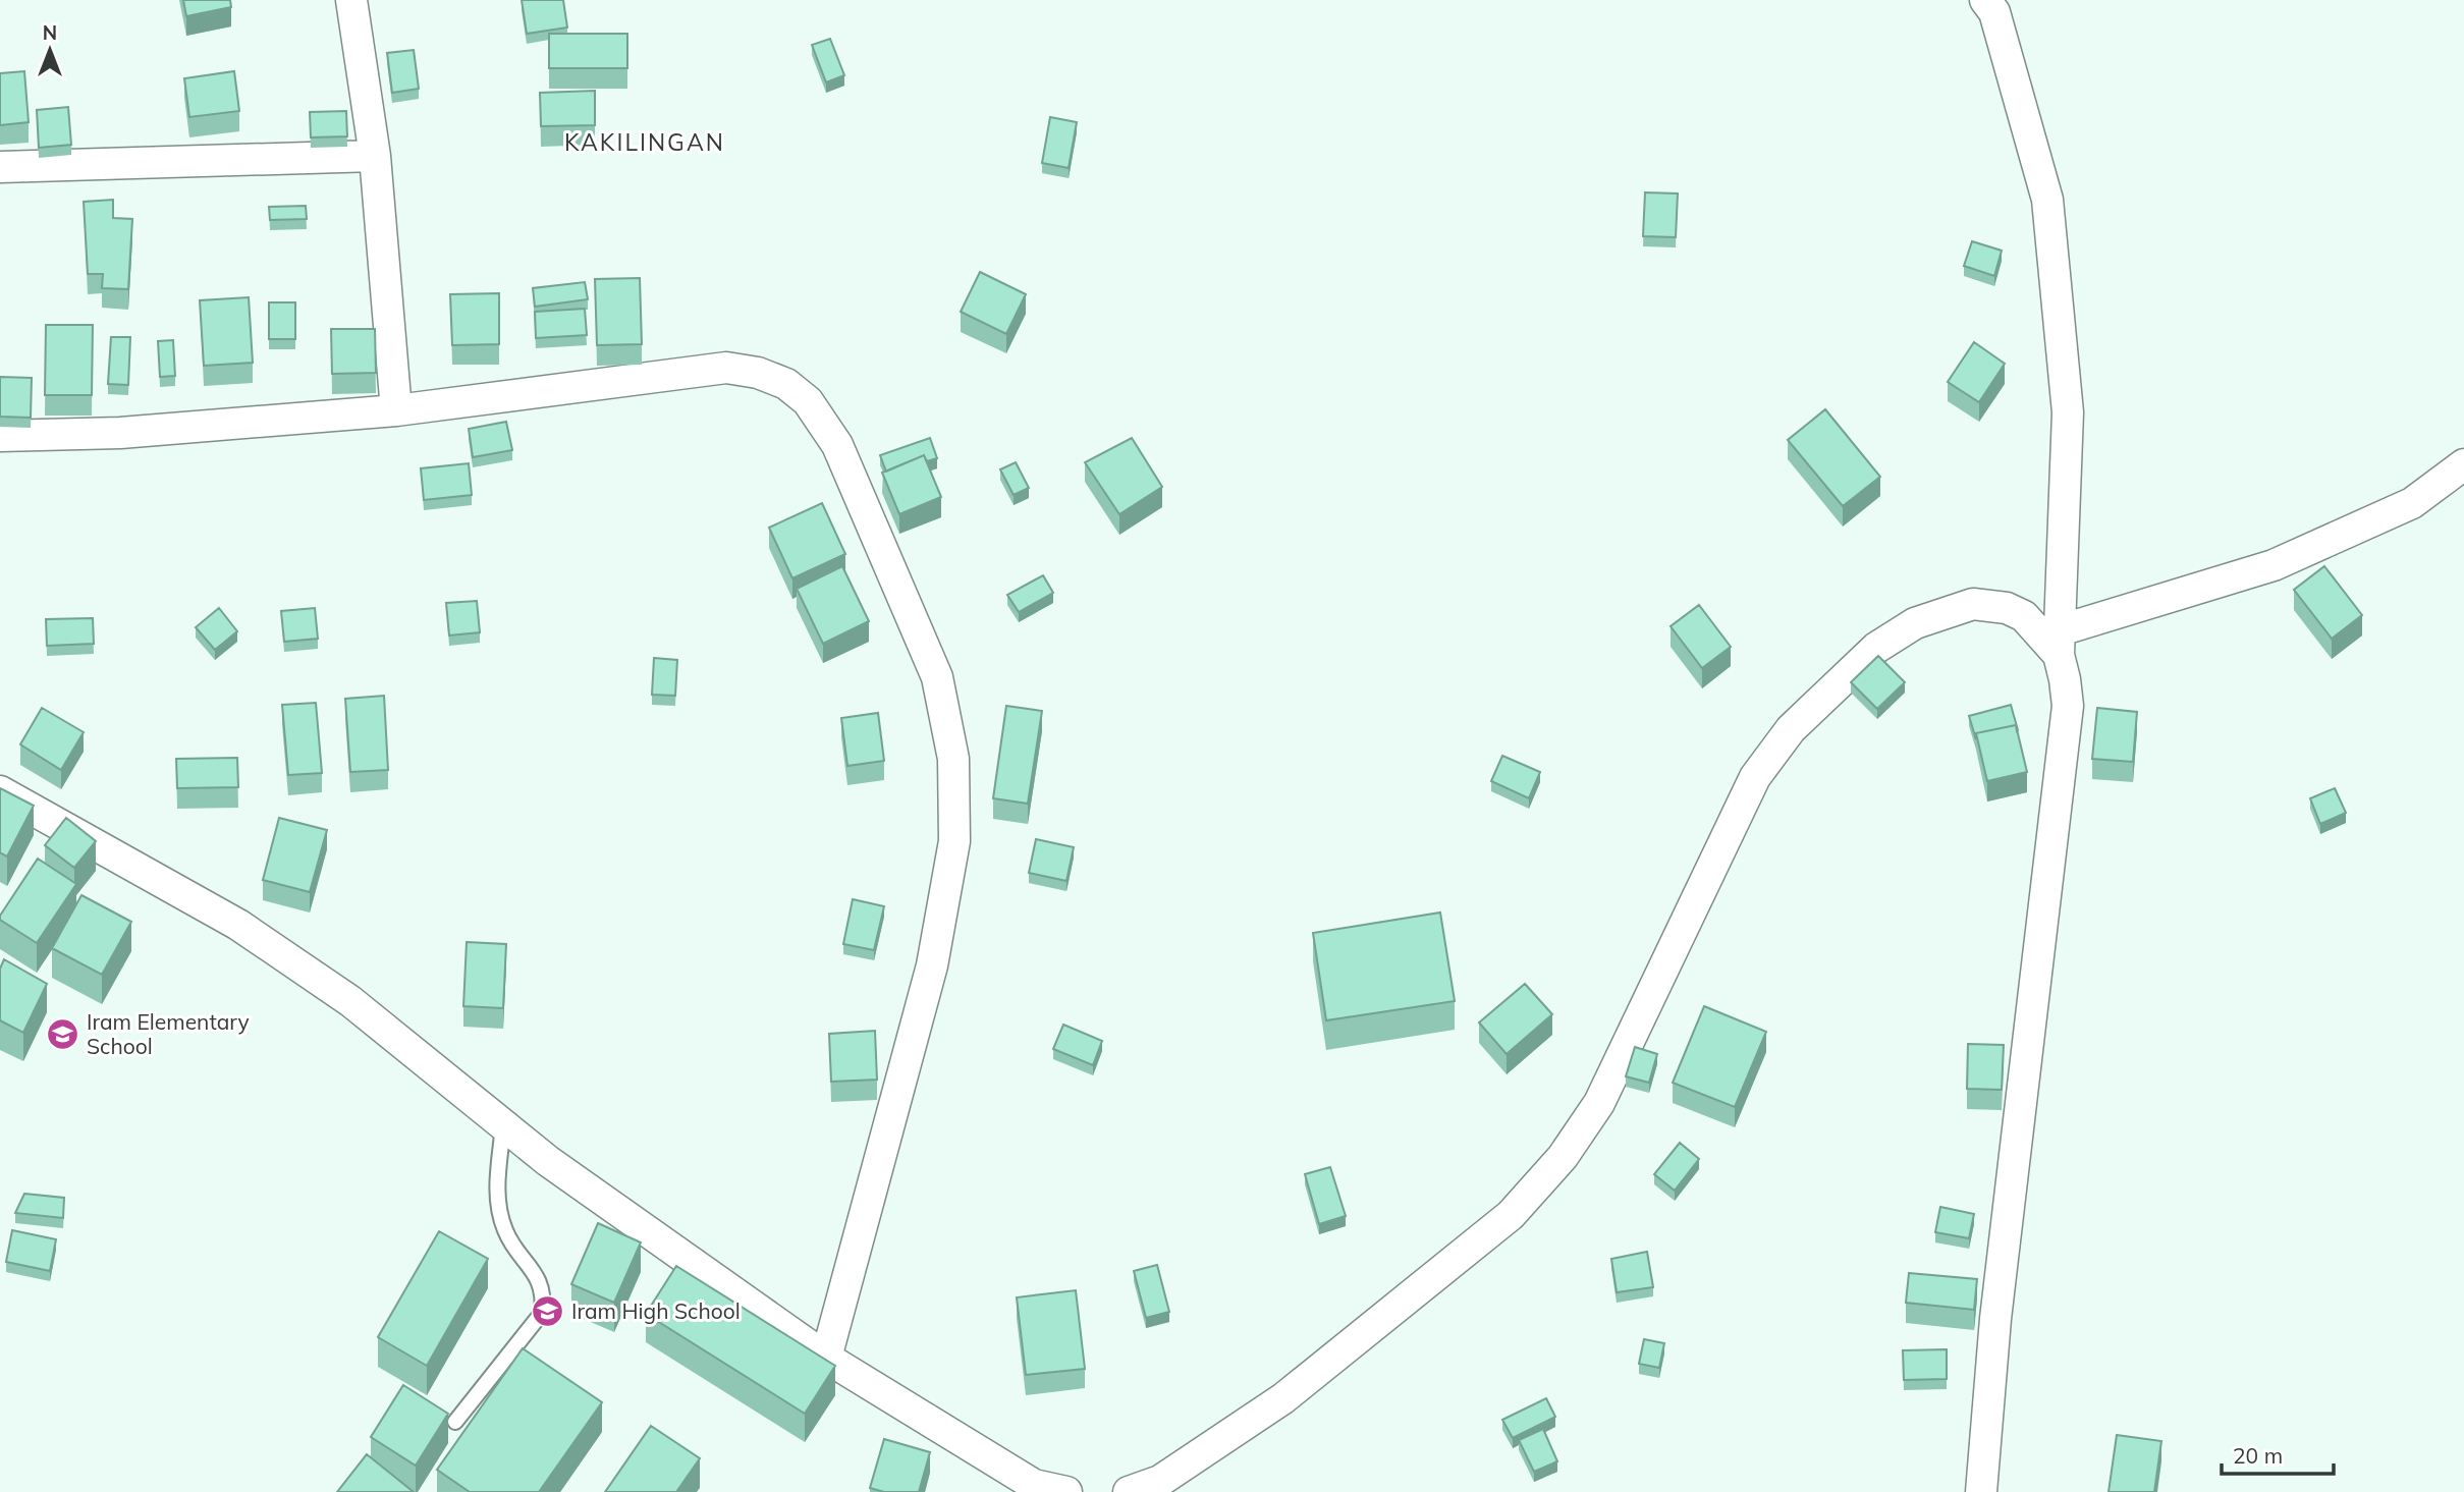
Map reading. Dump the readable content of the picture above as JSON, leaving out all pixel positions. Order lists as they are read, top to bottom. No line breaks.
{"districts":["KAKILINGAN"],"places":{"school or university":["Iram Elementary School","Iram High School"]},"scale_bar":"20 m","north":"top"}
